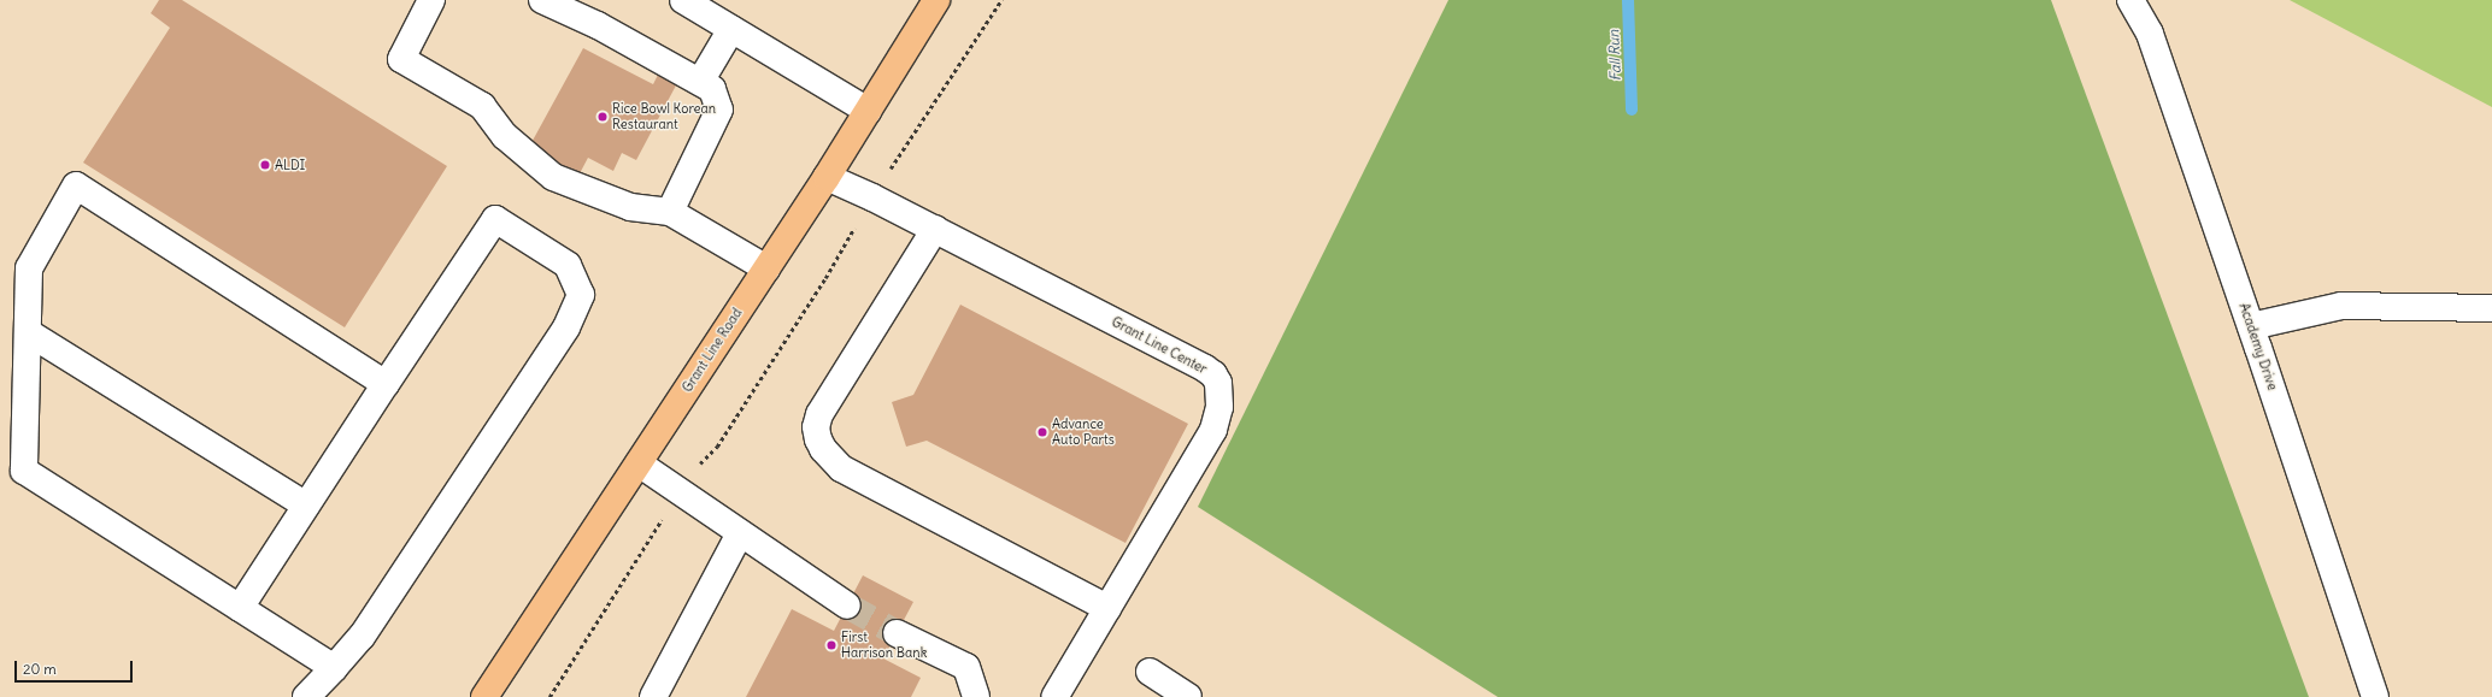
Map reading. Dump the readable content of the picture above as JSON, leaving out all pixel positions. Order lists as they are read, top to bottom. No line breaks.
{"streets":{"main road":["Grant Line Road"],"lane":["Grant Line Center","Academy Drive"]},"crossings":[["Grant Line Center","Grant Line Road"]],"water":["Fall Run"],"places":["Rice Bowl Korean Restaurant","ALDI","Advance Auto Parts","First Harrison Bank"],"scale_bar":"20 m"}
